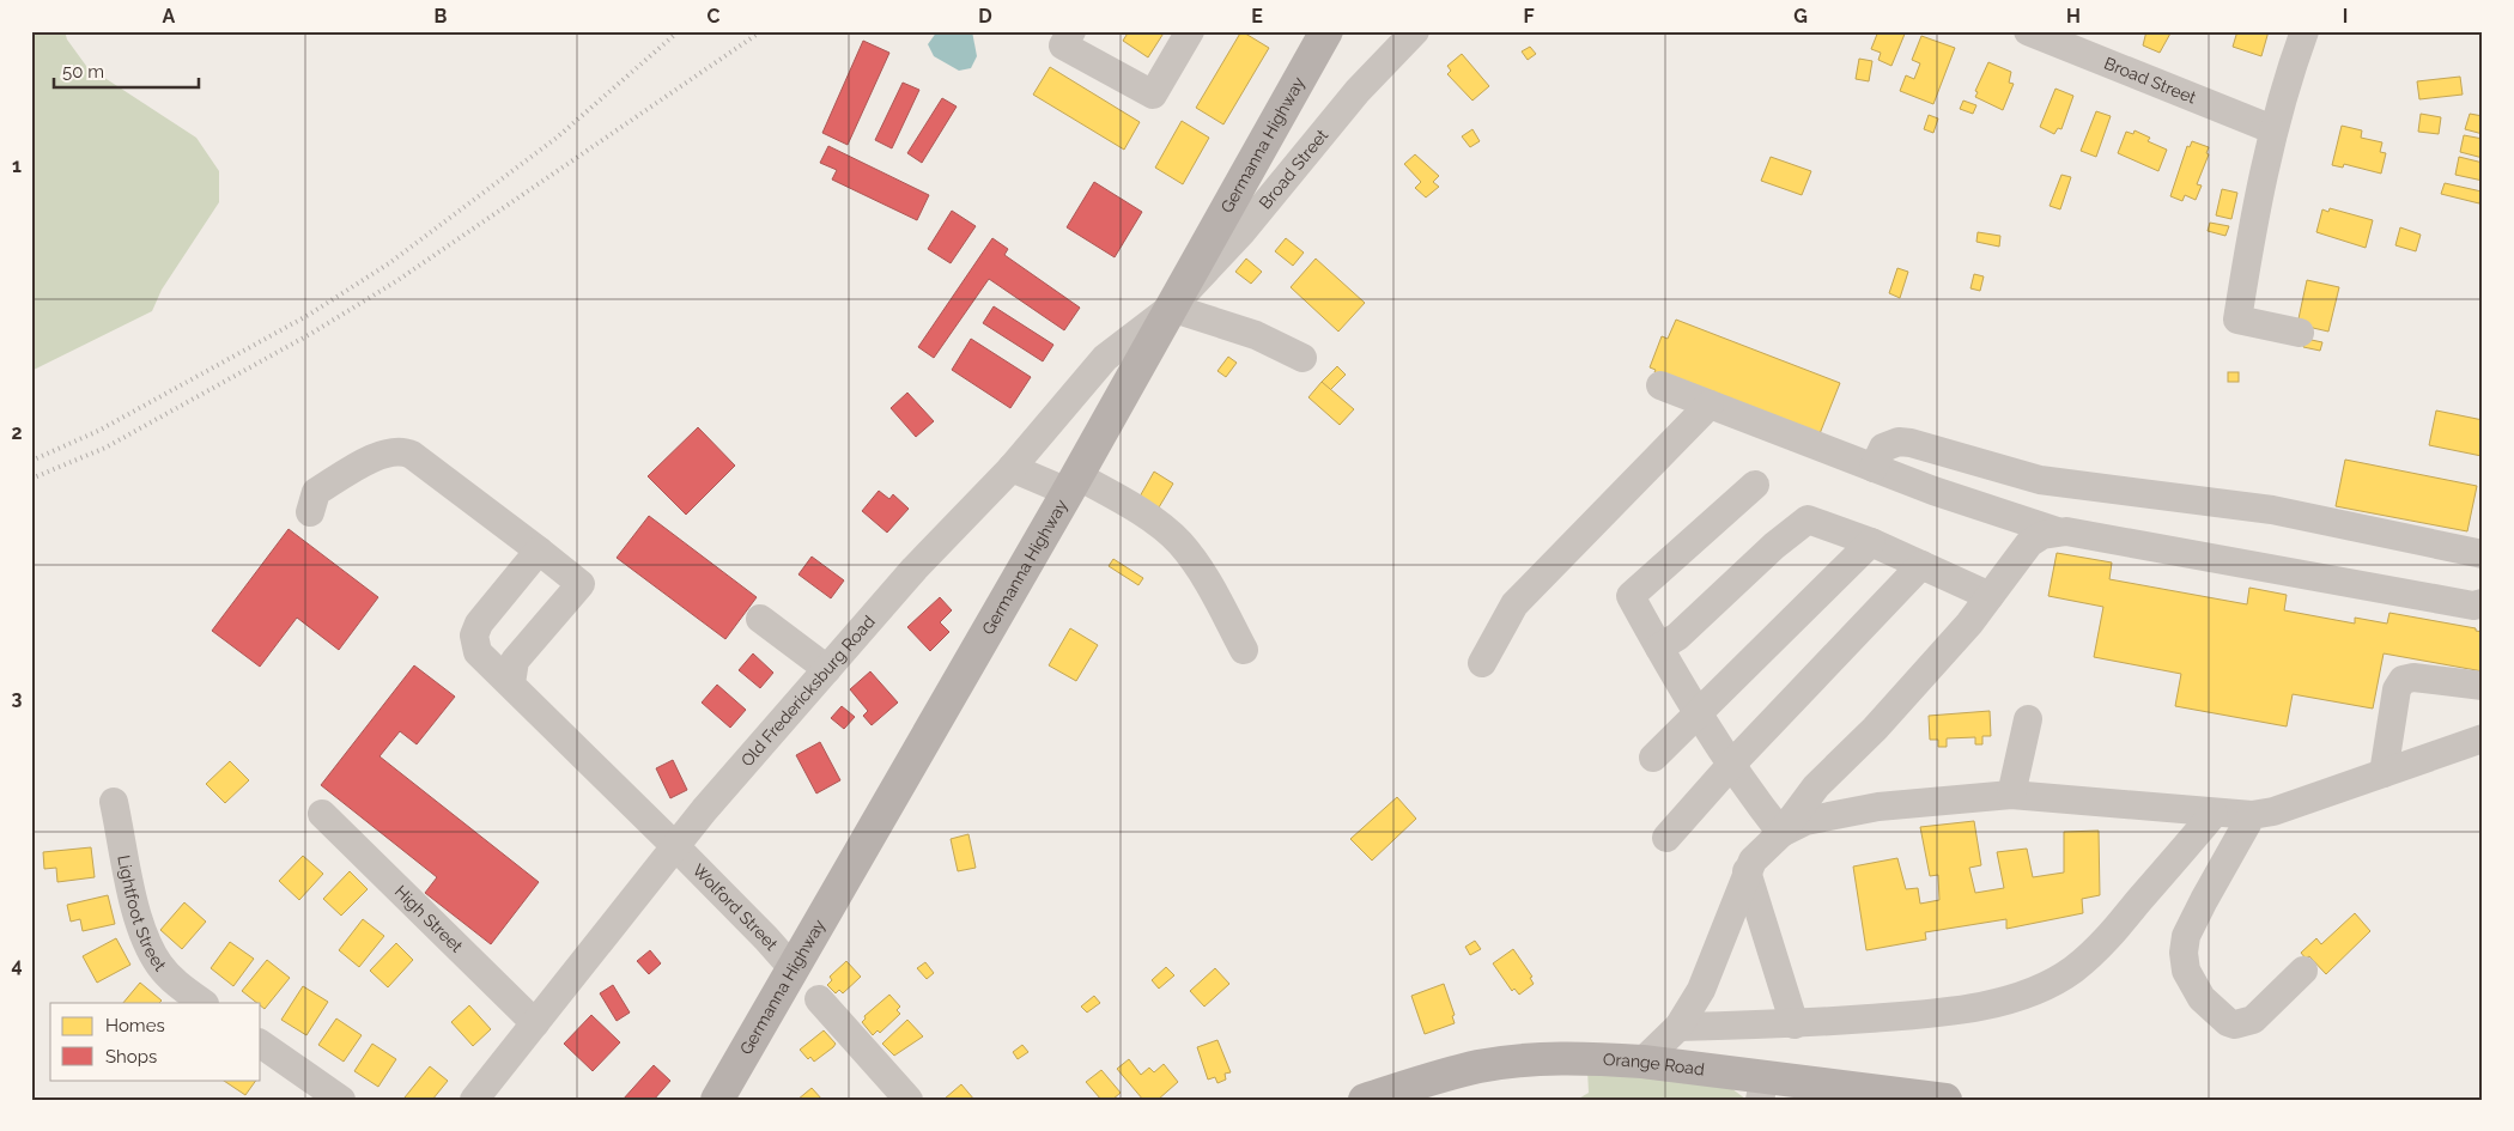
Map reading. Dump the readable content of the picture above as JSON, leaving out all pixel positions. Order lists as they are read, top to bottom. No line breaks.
{"streets":{"main road":["Germanna Highway","Orange Road"],"street":["Broad Street","Old Fredericksburg Road","Wolford Street","Lightfoot Street","High Street"]},"crossings":[["Broad Street","Germanna Highway"],["Broad Street","Old Fredericksburg Road"],["Germanna Highway","Old Fredericksburg Road"],["Germanna Highway","Wolford Street"],["Old Fredericksburg Road","Wolford Street"],["Old Fredericksburg Road","High Street"]],"legend":["Homes","Shops"],"scale_bar":"50 m","grid":{"columns":["A","B","C","D","E","F","G","H","I"],"rows":["1","2","3","4"]}}
